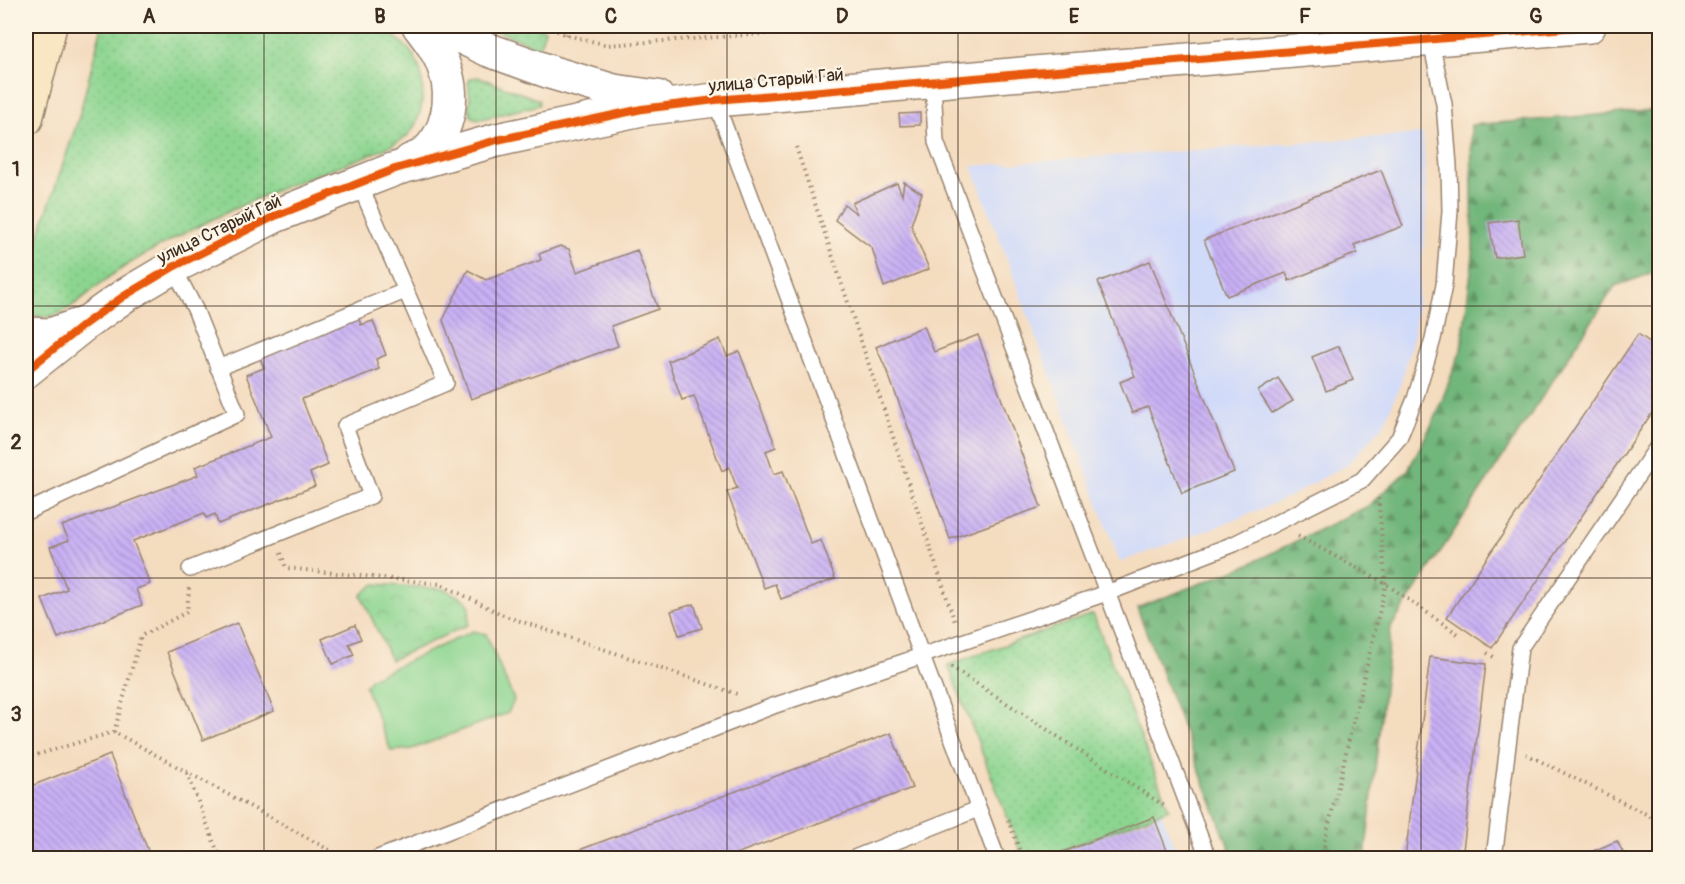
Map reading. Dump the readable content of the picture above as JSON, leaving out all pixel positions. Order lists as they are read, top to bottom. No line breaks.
{"streets":{"street":["улица Старый Гай"]},"grid":{"columns":["A","B","C","D","E","F","G"],"rows":["1","2","3"]}}
